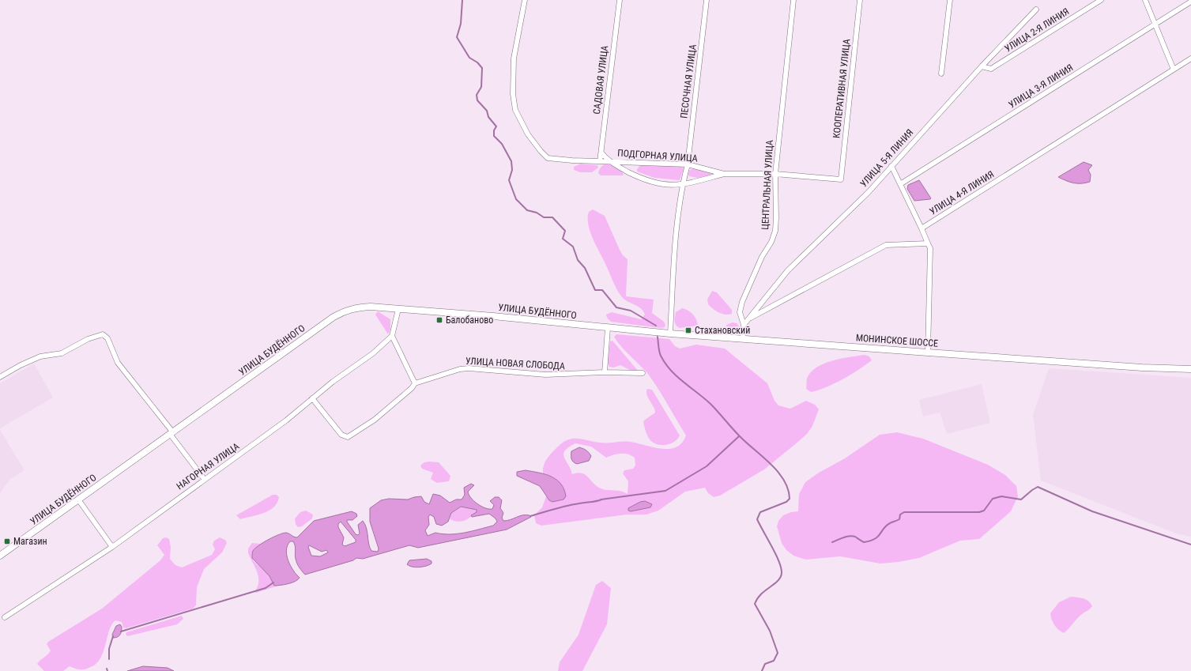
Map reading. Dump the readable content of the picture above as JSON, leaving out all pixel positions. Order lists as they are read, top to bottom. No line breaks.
{"streets":{"main road":["УЛИЦА БУДЁННОГО","МОНИНСКОЕ ШОССЕ"],"street":["УЛИЦА 2-Я ЛИНИЯ","САДОВАЯ УЛИЦА","ПЕСОЧНАЯ УЛИЦА","УЛИЦА 3-Я ЛИНИЯ","КООПЕРАТИВНАЯ УЛИЦА","ПОДГОРНАЯ УЛИЦА","УЛИЦА 5-Я ЛИНИЯ","ЦЕНТРАЛЬНАЯ УЛИЦА","УЛИЦА 4-Я ЛИНИЯ","УЛИЦА НОВАЯ СЛОБОДА","НАГОРНАЯ УЛИЦА"]},"crossings":[["УЛИЦА 2-Я ЛИНИЯ","УЛИЦА 5-Я ЛИНИЯ"],["САДОВАЯ УЛИЦА","ПОДГОРНАЯ УЛИЦА"],["ПЕСОЧНАЯ УЛИЦА","ПОДГОРНАЯ УЛИЦА"],["КООПЕРАТИВНАЯ УЛИЦА","ПОДГОРНАЯ УЛИЦА"],["ПОДГОРНАЯ УЛИЦА","ЦЕНТРАЛЬНАЯ УЛИЦА"],["УЛИЦА 5-Я ЛИНИЯ","ЦЕНТРАЛЬНАЯ УЛИЦА"],["ЦЕНТРАЛЬНАЯ УЛИЦА","МОНИНСКОЕ ШОССЕ"],["УЛИЦА БУДЁННОГО","МОНИНСКОЕ ШОССЕ"],["УЛИЦА НОВАЯ СЛОБОДА","НАГОРНАЯ УЛИЦА"]],"places":{"transit":["Балобаново","Стахановский","Магазин"]}}
